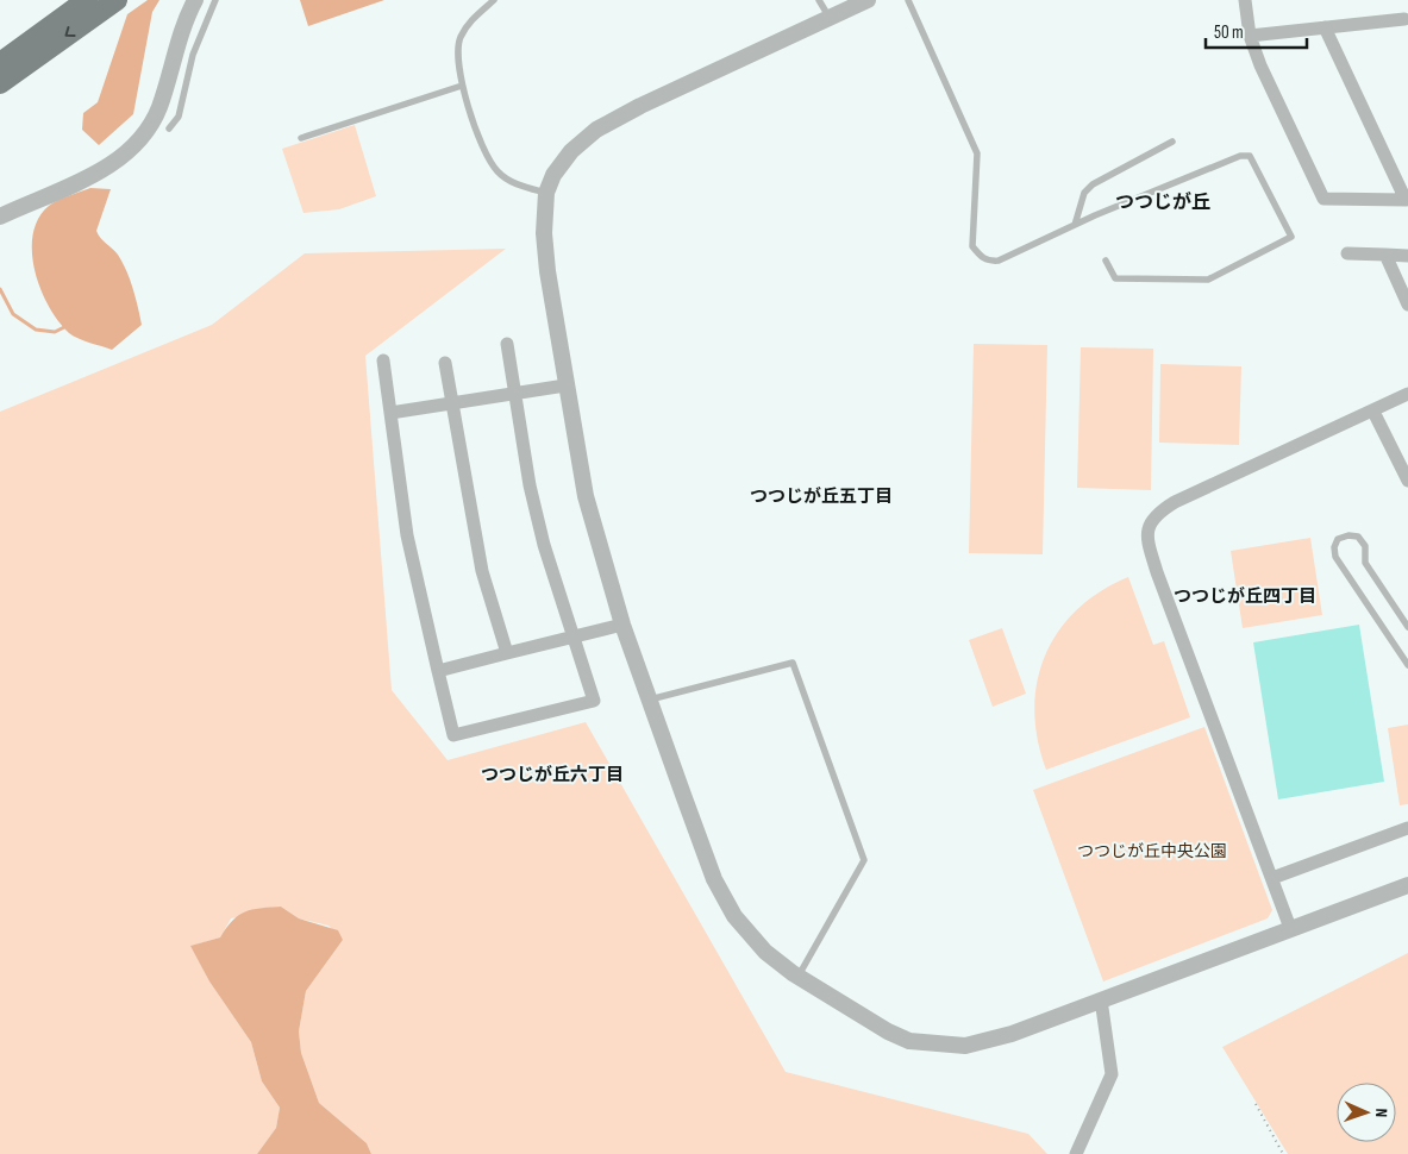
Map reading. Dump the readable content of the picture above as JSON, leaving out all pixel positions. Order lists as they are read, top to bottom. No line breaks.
{"districts":["つつじが丘","つつじが丘五丁目","つつじが丘四丁目","つつじが丘六丁目"],"parks":["つつじが丘中央公園"],"scale_bar":"50 m","north":"right"}
